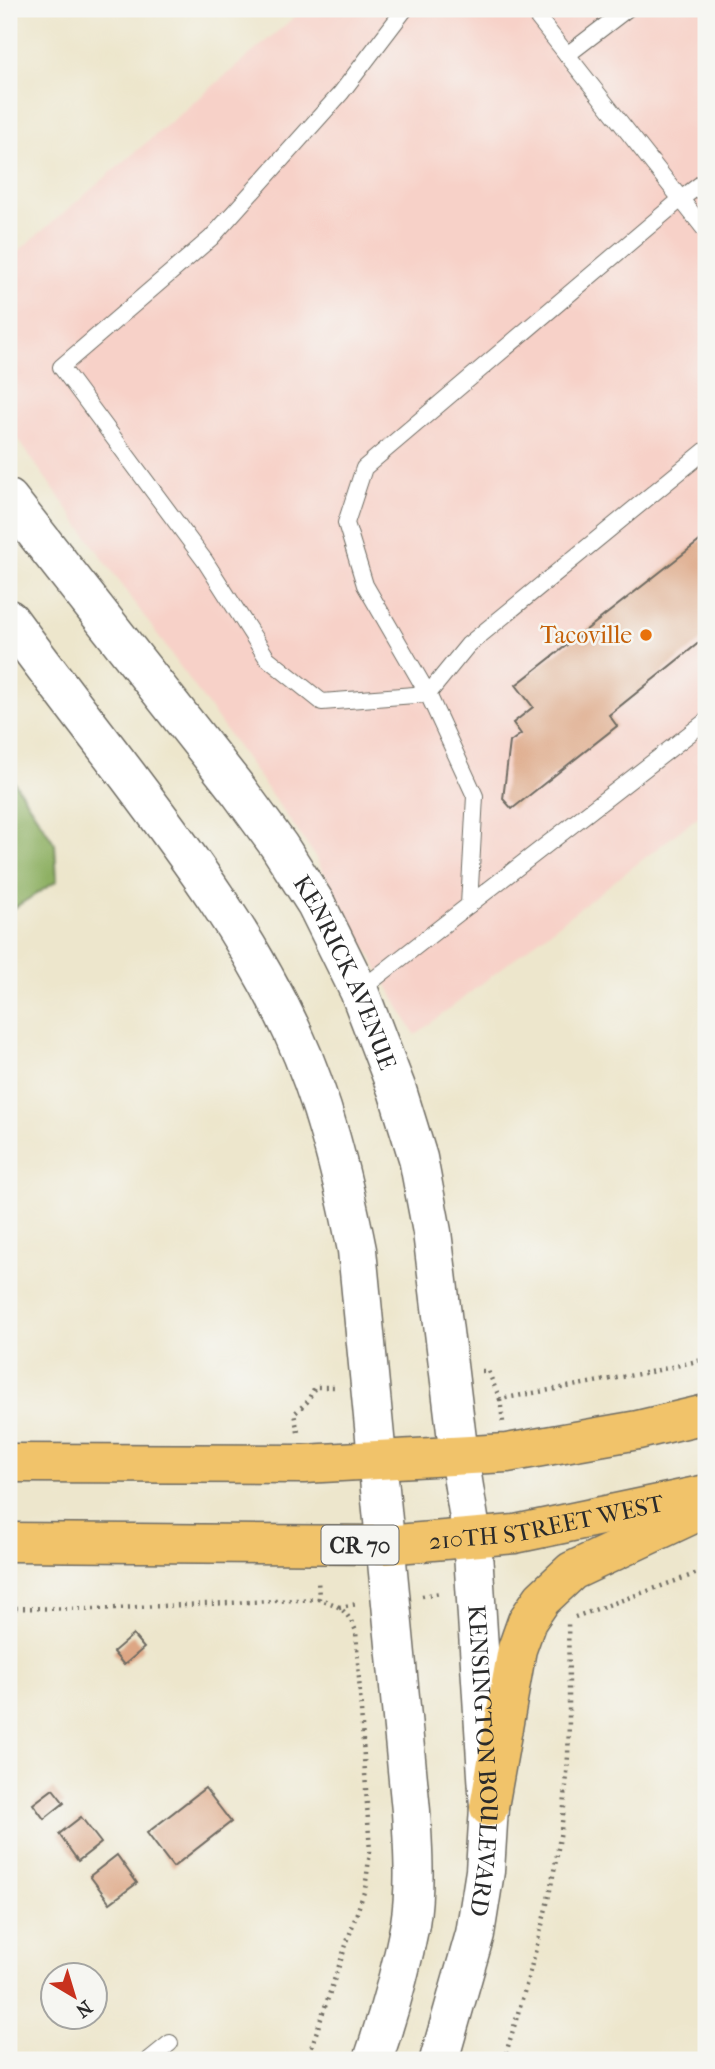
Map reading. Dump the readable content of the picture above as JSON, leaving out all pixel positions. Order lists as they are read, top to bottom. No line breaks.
{"streets":{"main road":["210TH STREET WEST","CR 70"],"street":["KENRICK AVENUE","KENSINGTON BOULEVARD"]},"crossings":[["KENRICK AVENUE","210TH STREET WEST"],["KENRICK AVENUE","KENSINGTON BOULEVARD"],["210TH STREET WEST","KENSINGTON BOULEVARD"]],"places":["Tacoville"],"north":"bottom right"}
